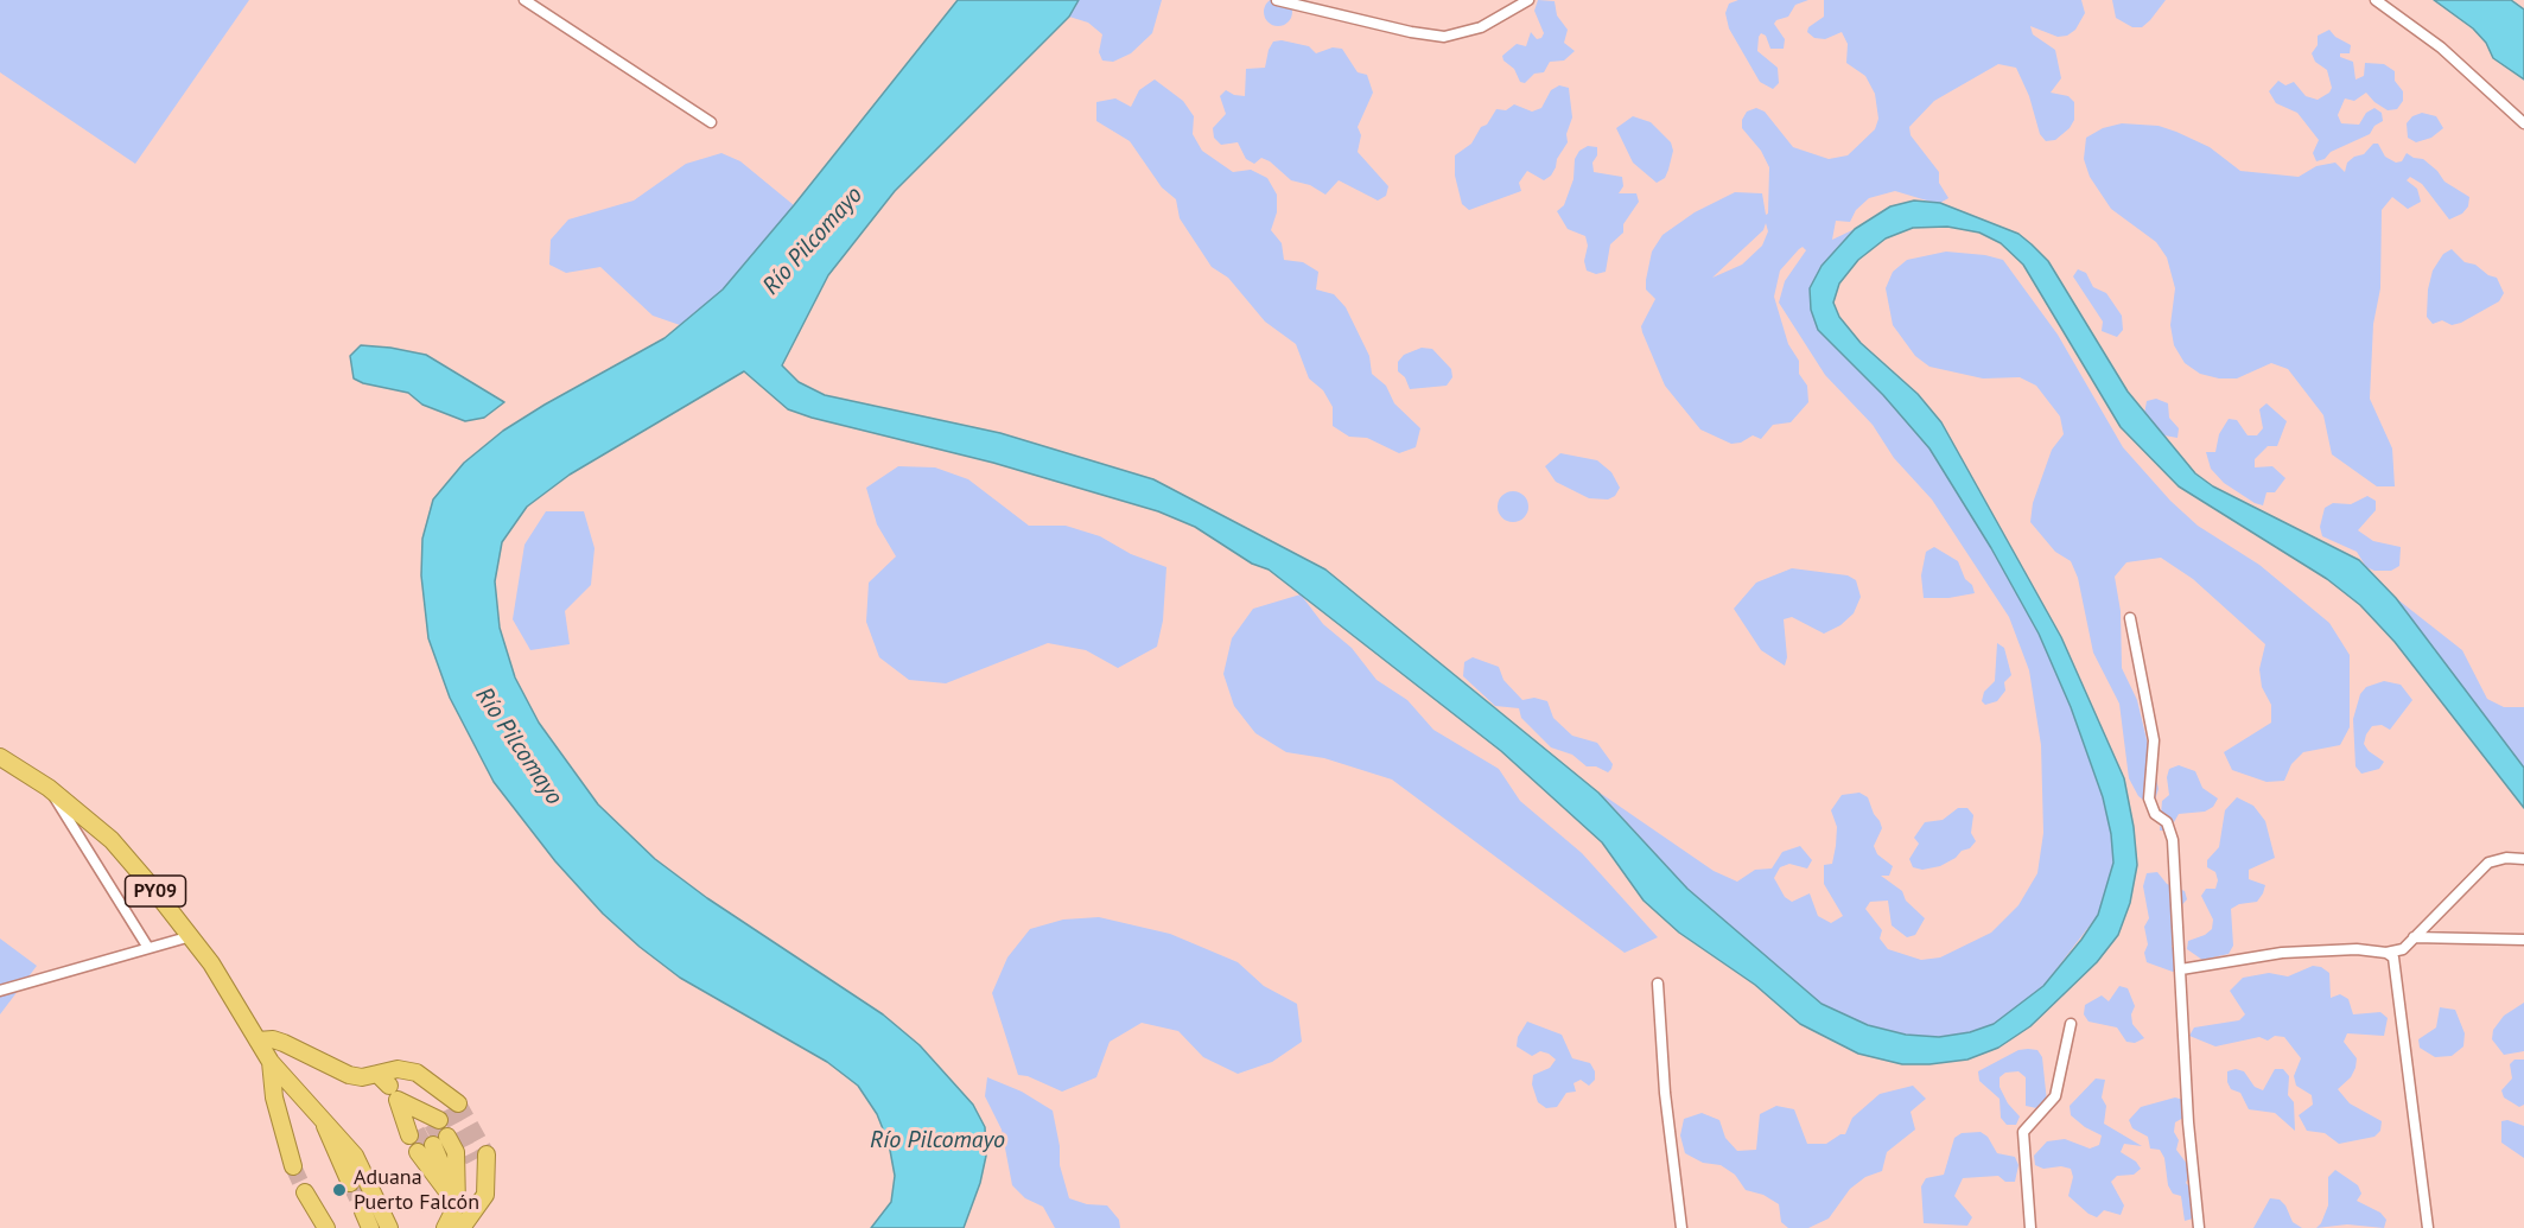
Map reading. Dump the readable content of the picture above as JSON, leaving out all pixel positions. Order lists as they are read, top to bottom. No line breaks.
{"streets":{"highway":["PY09"]},"water":["Río Pilcomayo"],"places":["Aduana Puerto Falcón"]}
